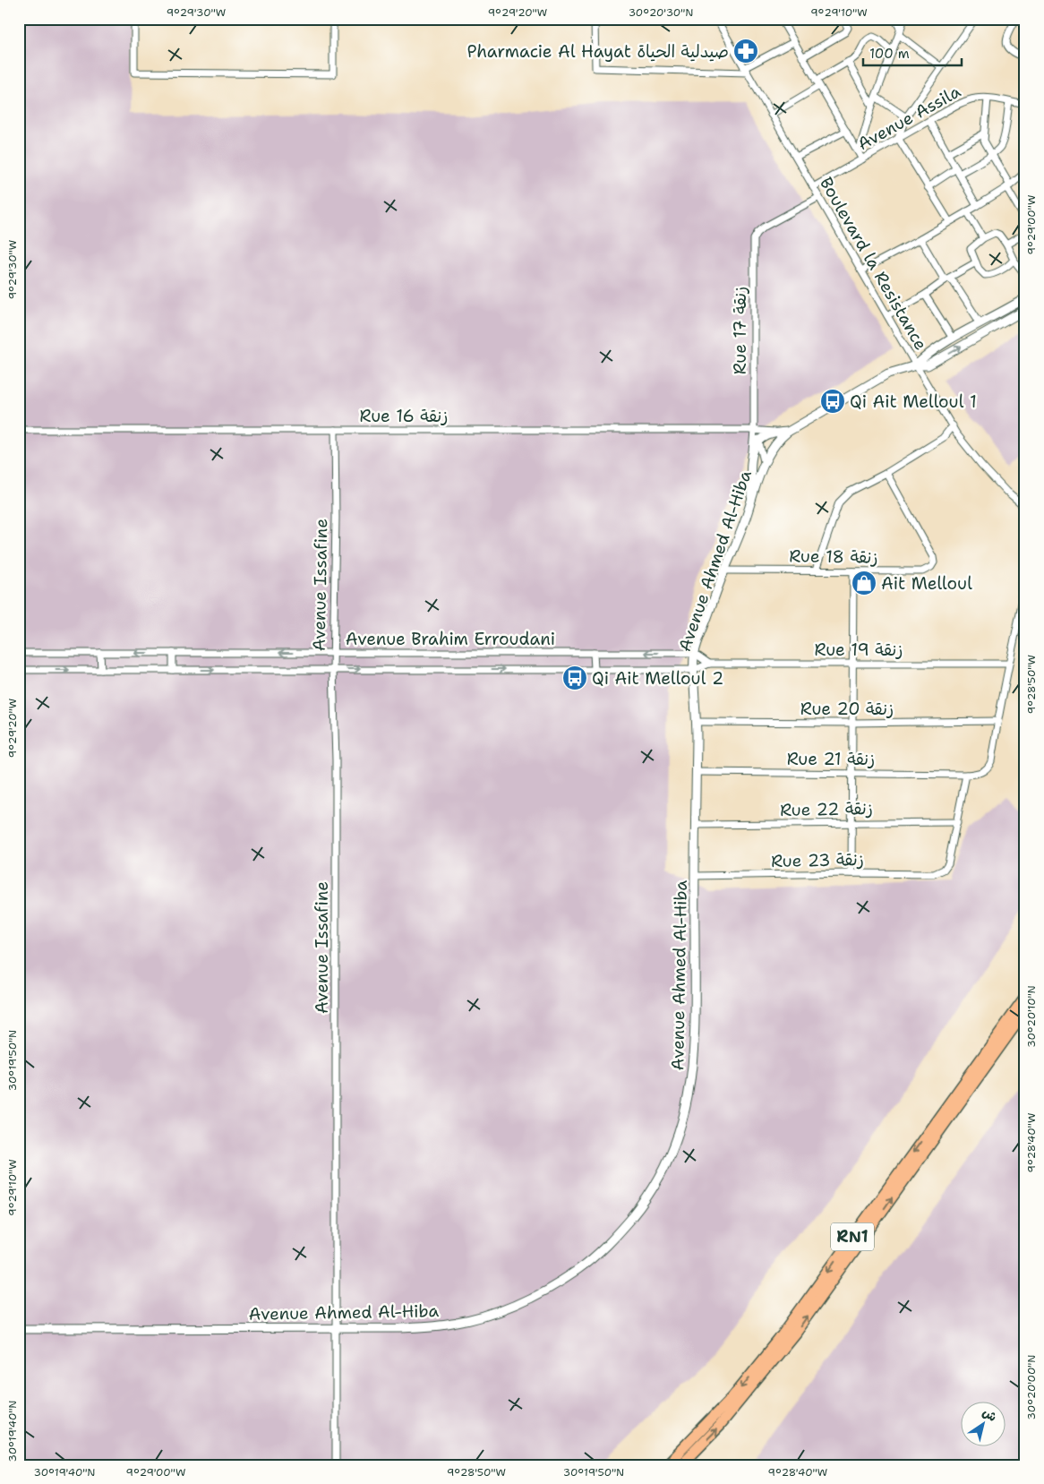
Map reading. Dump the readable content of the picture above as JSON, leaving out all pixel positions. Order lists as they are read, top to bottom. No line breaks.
{"streets":{"highway":["RN1"],"street":["Avenue Assila","Boulevard la Resistance","Rue 17 زنقة","Rue 16 زنقة","Rue 18 زنقة","Avenue Ahmed Al-Hiba","Avenue Issafine","Avenue Brahim Erroudani","Rue 19 زنقة","Rue 20 زنقة","Rue 21 زنقة","Rue 22 زنقة","Rue 23 زنقة"]},"crossings":[["Avenue Assila","Boulevard la Resistance"],["Boulevard la Resistance","Rue 17 زنقة"],["Boulevard la Resistance","Avenue Ahmed Al-Hiba"],["Rue 17 زنقة","Rue 16 زنقة"],["Rue 17 زنقة","Avenue Ahmed Al-Hiba"],["Rue 16 زنقة","Avenue Ahmed Al-Hiba"],["Rue 16 زنقة","Avenue Issafine"],["Rue 18 زنقة","Avenue Ahmed Al-Hiba"],["Avenue Ahmed Al-Hiba","Avenue Issafine"],["Avenue Ahmed Al-Hiba","Avenue Brahim Erroudani"],["Avenue Ahmed Al-Hiba","Rue 19 زنقة"],["Avenue Ahmed Al-Hiba","Rue 20 زنقة"],["Avenue Ahmed Al-Hiba","Rue 21 زنقة"],["Avenue Ahmed Al-Hiba","Rue 22 زنقة"],["Avenue Ahmed Al-Hiba","Rue 23 زنقة"],["Avenue Issafine","Avenue Brahim Erroudani"],["Avenue Brahim Erroudani","Rue 19 زنقة"],["Rue 20 زنقة","Rue 21 زنقة"],["Rue 22 زنقة","Rue 23 زنقة"]],"places":{"pharmacy":["Pharmacie Al Hayat صيدلية الحياة"],"bus stop":["Qi Ait Melloul 1","Qi Ait Melloul 2"],"shop":["Ait Melloul"]},"scale_bar":"100 m","north":"top right","coordinates":["9°29'30\"W","9°29'20\"W","30°20'30\"N","9°29'10\"W","9°29'00\"W","9°28'50\"W","30°20'10\"N","30°19'50\"N","9°28'40\"W","30°20'00\"N","30°19'40\"N"]}
